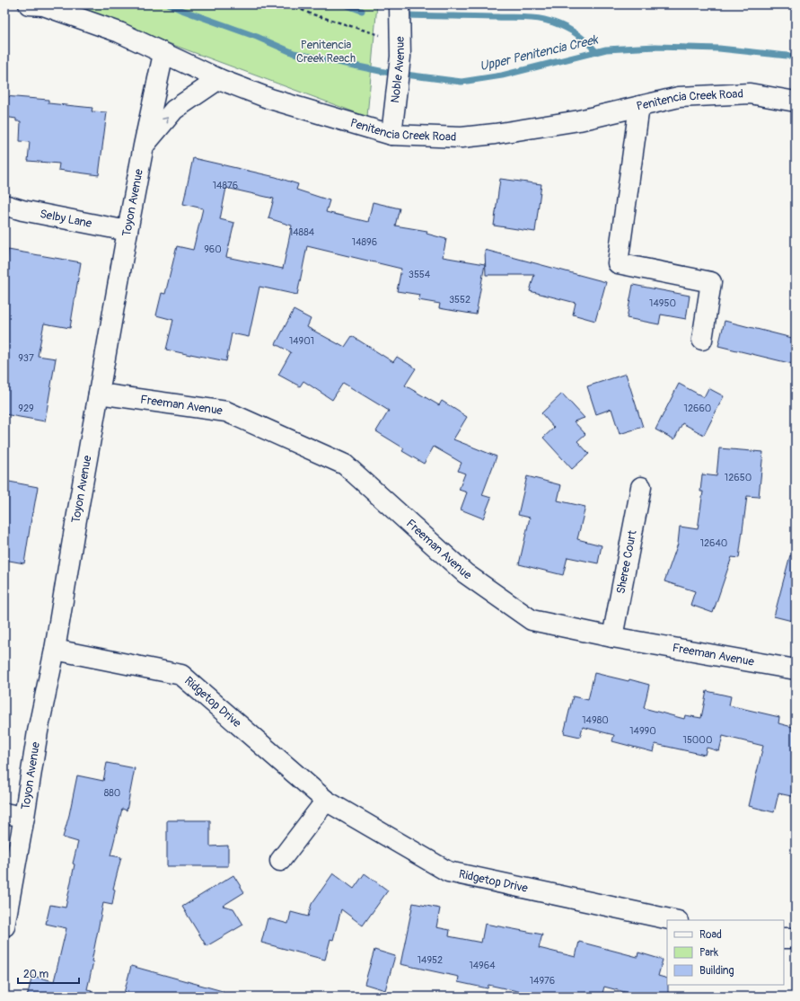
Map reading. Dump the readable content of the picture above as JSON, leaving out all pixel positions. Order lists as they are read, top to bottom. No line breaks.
{"streets":{"street":["Noble Avenue","Penitencia Creek Road","Toyon Avenue","Selby Lane","Freeman Avenue","Sheree Court","Ridgetop Drive"]},"crossings":[["Noble Avenue","Penitencia Creek Road"],["Penitencia Creek Road","Toyon Avenue"],["Toyon Avenue","Selby Lane"],["Toyon Avenue","Freeman Avenue"],["Toyon Avenue","Ridgetop Drive"],["Freeman Avenue","Sheree Court"]],"water":["Upper Penitencia Creek"],"parks":["Penitencia Creek Reach"],"house_numbers":["14876","14884","14896","960","3554","3552","14950","14901","937","929","12660","12650","12640","14980","14990","15000","880","14952","14964","14976"],"legend":["Road","Park","Building"],"scale_bar":"20 m"}
